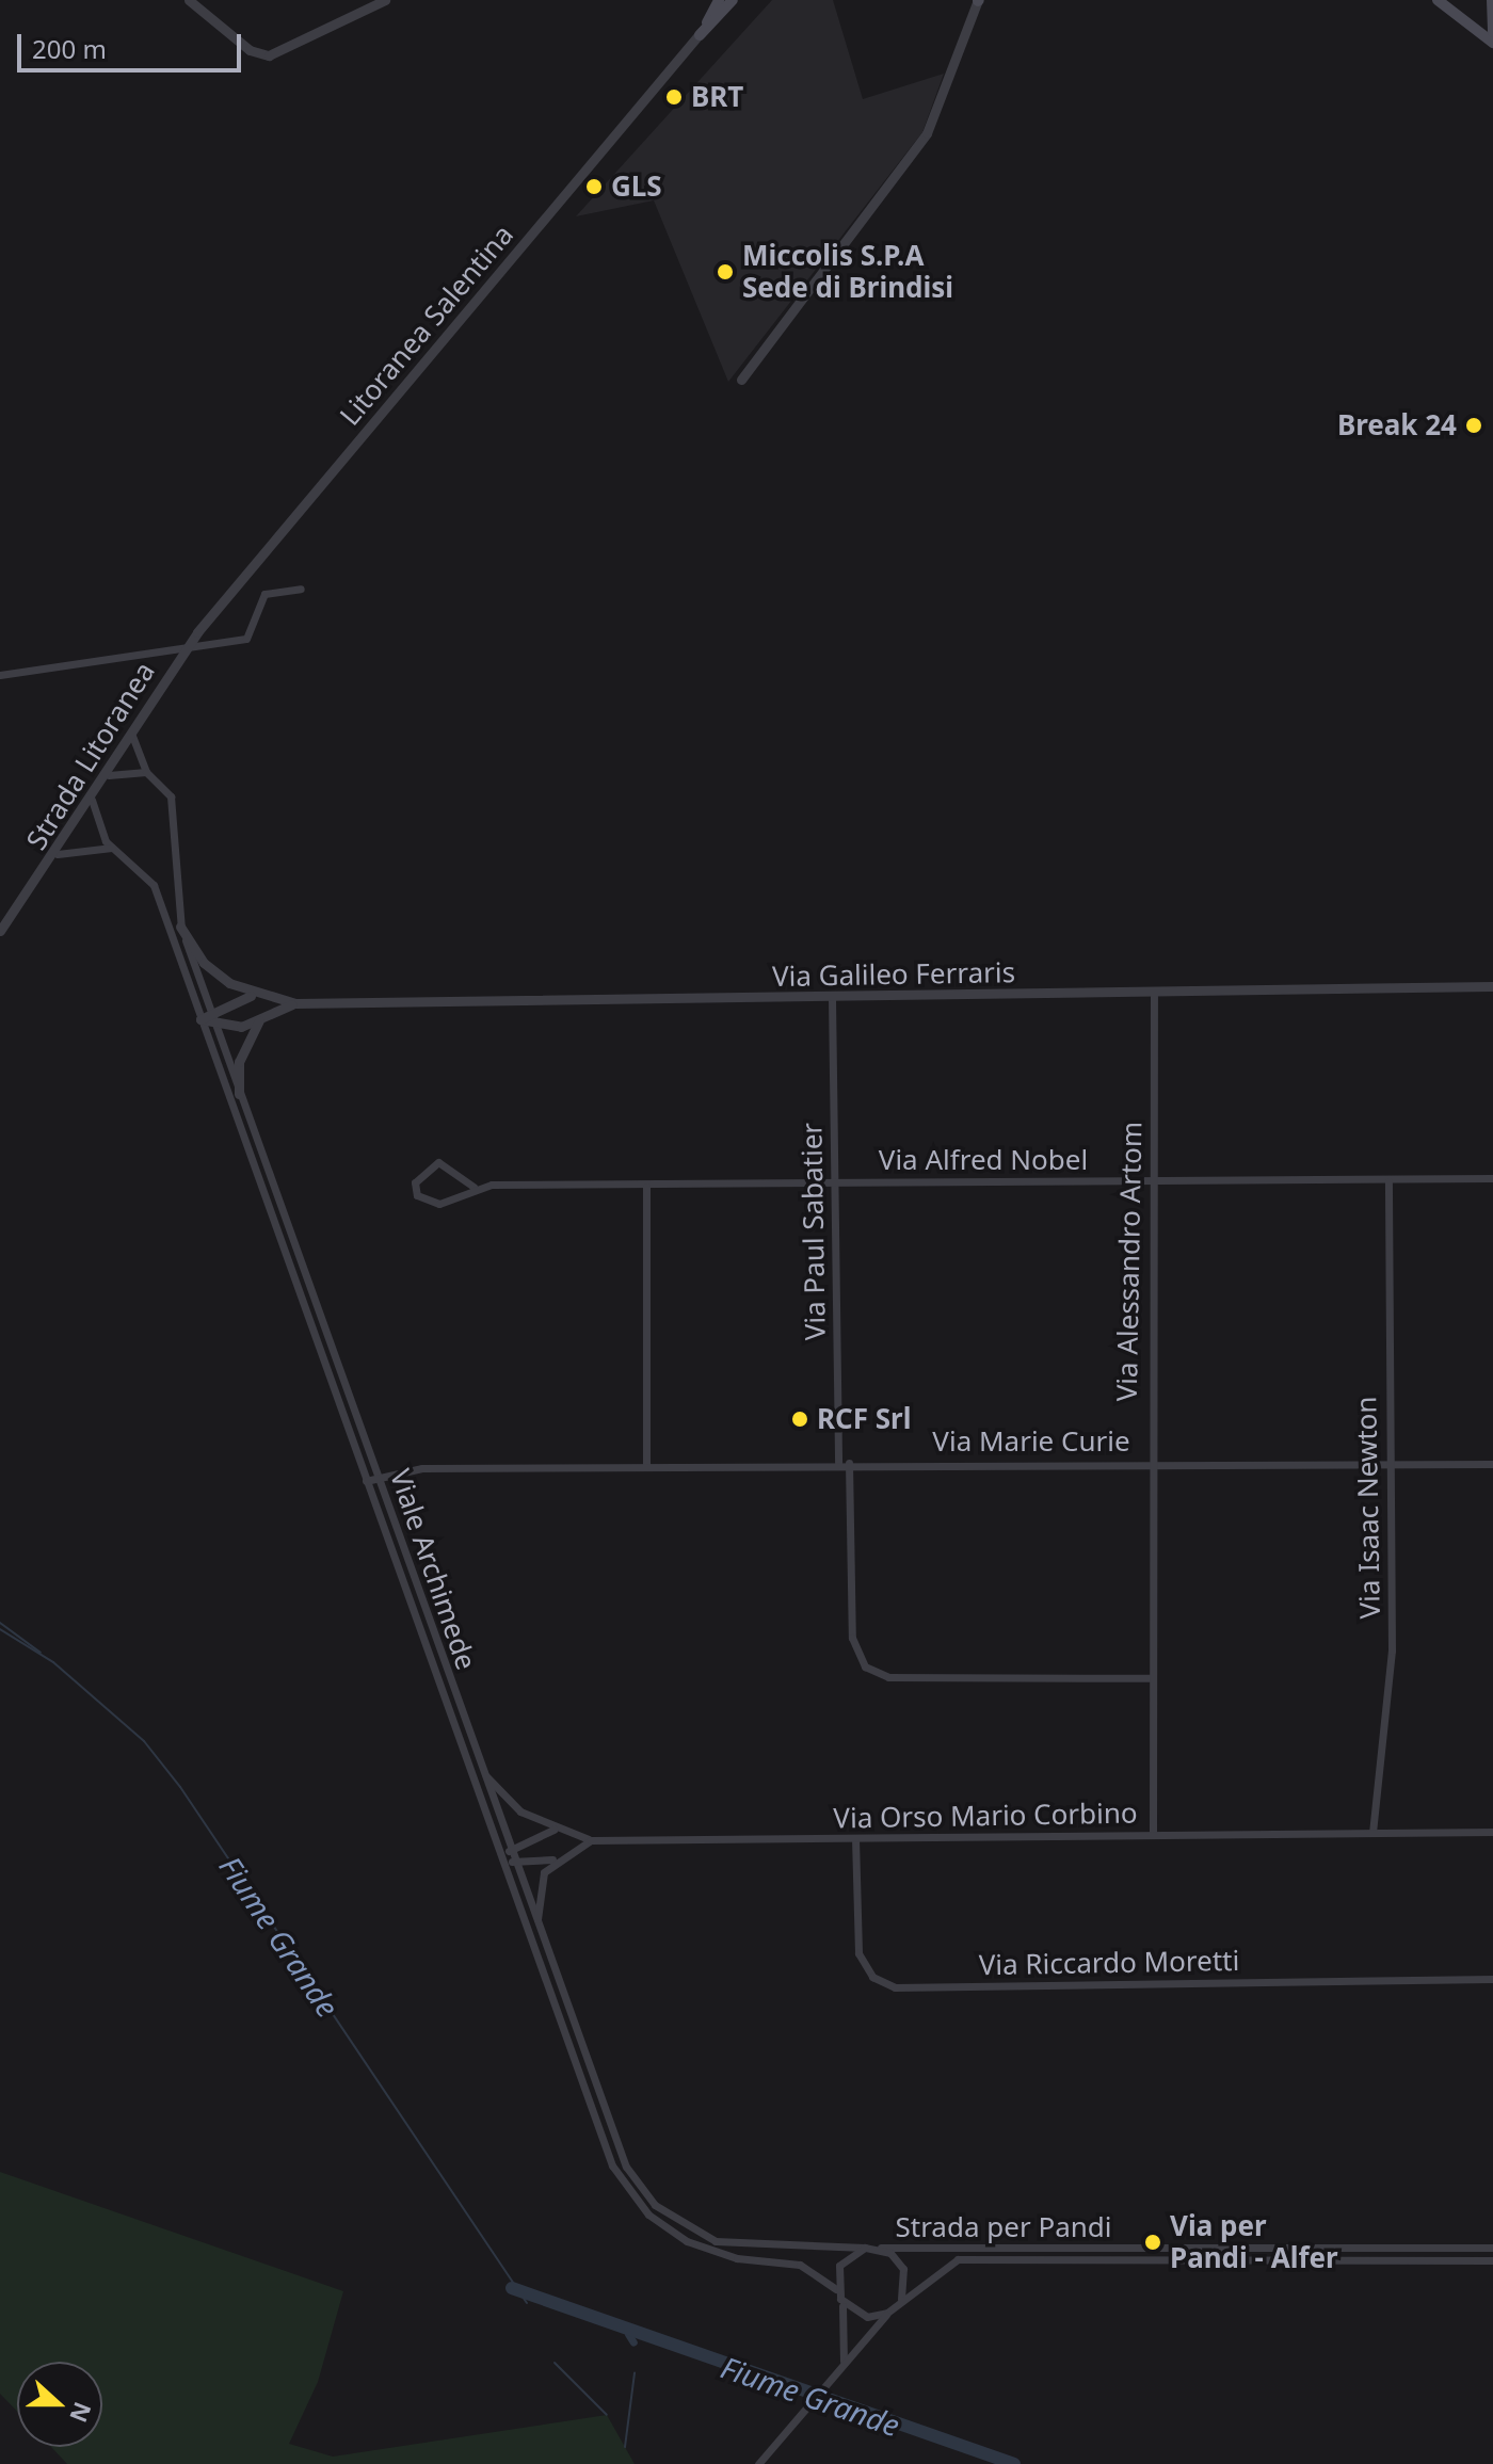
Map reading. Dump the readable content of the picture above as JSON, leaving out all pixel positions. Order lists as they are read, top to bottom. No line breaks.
{"streets":{"street":["Litoranea Salentina","Strada Litoranea","Via Galileo Ferraris","Via Alfred Nobel","Via Paul Sabatier","Via Alessandro Artom","Via Marie Curie","Via Isaac Newton","Viale Archimede","Via Orso Mario Corbino","Via Riccardo Moretti","Strada per Pandi"]},"crossings":[["Litoranea Salentina","Strada Litoranea"],["Strada Litoranea","Viale Archimede"],["Via Galileo Ferraris","Via Paul Sabatier"],["Via Galileo Ferraris","Via Alessandro Artom"],["Via Galileo Ferraris","Viale Archimede"],["Via Alfred Nobel","Via Paul Sabatier"],["Via Alfred Nobel","Via Alessandro Artom"],["Via Alfred Nobel","Via Isaac Newton"],["Via Paul Sabatier","Via Marie Curie"],["Via Alessandro Artom","Via Marie Curie"],["Via Alessandro Artom","Via Orso Mario Corbino"],["Via Marie Curie","Via Isaac Newton"],["Via Marie Curie","Viale Archimede"],["Via Isaac Newton","Via Orso Mario Corbino"],["Viale Archimede","Strada per Pandi"],["Via Orso Mario Corbino","Via Riccardo Moretti"]],"water":["Fiume Grande"],"places":["BRT","GLS","Miccolis S.P.A Sede di Brindisi","Break 24","RCF Srl","Via per Pandi - Alfer"],"scale_bar":"200 m","north":"right"}
